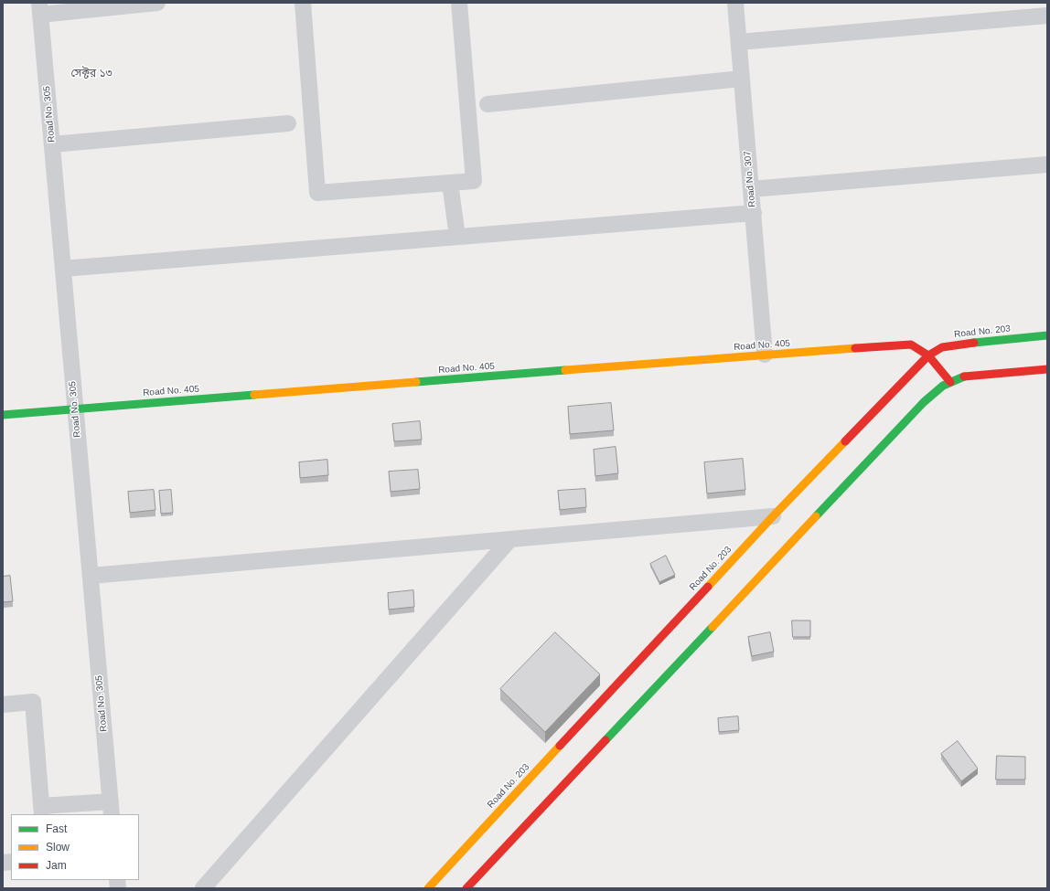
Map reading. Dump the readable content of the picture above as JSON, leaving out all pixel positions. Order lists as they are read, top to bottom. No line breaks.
{"streets":{"street":["Road No. 305","Road No. 307","Road No. 203","Road No. 405"]},"crossings":[["Road No. 305","Road No. 405"],["Road No. 307","Road No. 405"],["Road No. 203","Road No. 405"]],"districts":["সেক্টর ১৩"],"legend":["Fast","Slow","Jam"]}
